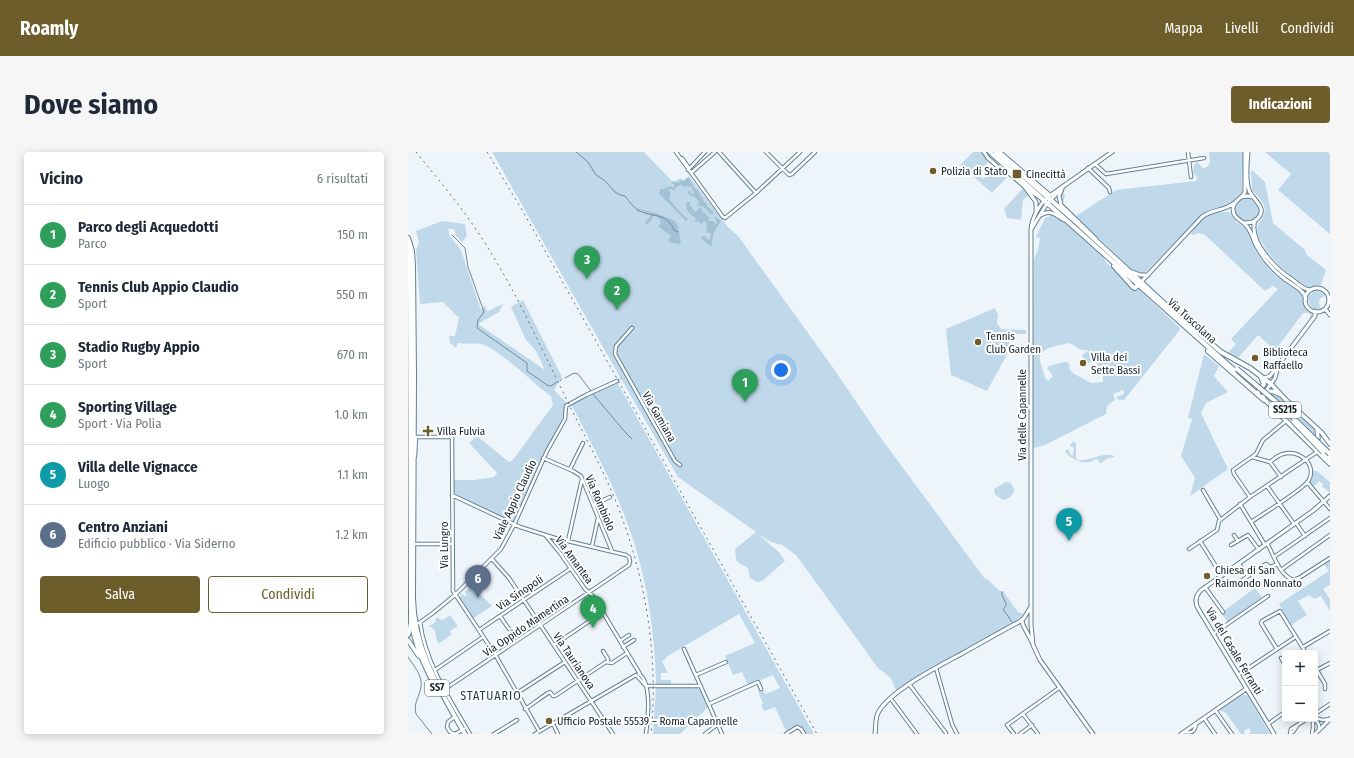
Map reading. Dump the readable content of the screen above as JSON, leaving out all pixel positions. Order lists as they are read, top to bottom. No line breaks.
{"streets":{"main road":["Via Tuscolana","SS215","SS7"],"street":["Via delle Capannelle","Via Gamiana","Viale Appio Claudio","Via Rombiolo","Via Lungro","Via Amantea","Via Sinopoli","Via Oppido Mamertina","Via del Casale Ferranti","Via Taurianova"]},"crossings":[["Via Tuscolana","Via delle Capannelle"],["Viale Appio Claudio","Via Rombiolo"],["Viale Appio Claudio","Via Lungro"],["Viale Appio Claudio","Via Taurianova"],["Viale Appio Claudio","SS7"],["Via Rombiolo","Via Oppido Mamertina"],["Via Lungro","SS7"],["Via Amantea","Via Sinopoli"],["Via Amantea","Via Oppido Mamertina"],["Via Sinopoli","Via Taurianova"],["Via Oppido Mamertina","Via Taurianova"]],"districts":["STATUARIO"],"places":{"other":["Polizia di Stato","Tennis Club Garden","Biblioteca Raffaello","Villa dei Sette Bassi","Chiesa di San Raimondo Nonnato","Ufficio Postale 55539 – Roma Capannelle"],"transit":["Cinecittà"],"health":["Villa Fulvia"]},"page":{"header":"Roamly","nav":["Mappa","Livelli","Condividi"],"buttons":["Indicazioni",["Salva","Condividi"]],"title":"Dove siamo","heading":["Vicino","6 risultati"],"list":[{"mark":"1","name":"Parco degli Acquedotti","note":"Parco","value":"150 m"},{"mark":"2","name":"Tennis Club Appio Claudio","note":"Sport","value":"550 m"},{"mark":"3","name":"Stadio Rugby Appio","note":"Sport","value":"670 m"},{"mark":"4","name":"Sporting Village","note":"Sport · Via Polia","value":"1.0 km"},{"mark":"5","name":"Villa delle Vignacce","note":"Luogo","value":"1.1 km"},{"mark":"6","name":"Centro Anziani","note":"Edificio pubblico · Via Siderno","value":"1.2 km"}],"pins":["3","2","1","5","6","4"],"map_buttons":["+","−"]}}
